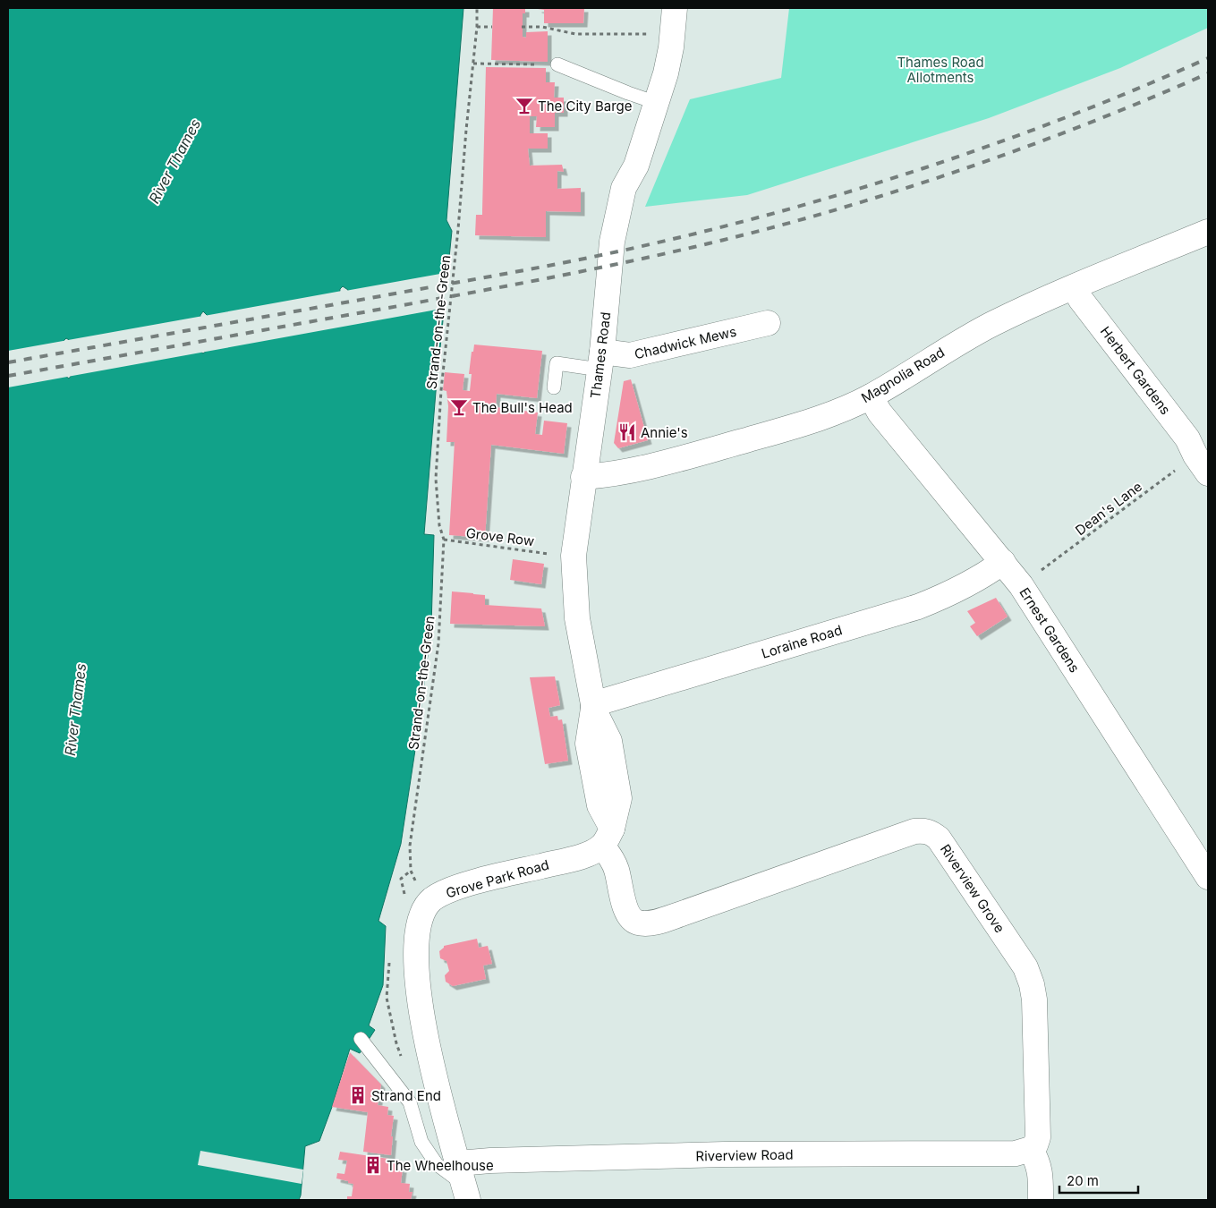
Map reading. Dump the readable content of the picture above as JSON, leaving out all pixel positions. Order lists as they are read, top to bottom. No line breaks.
{"streets":{"street":["Chadwick Mews","Thames Road","Herbert Gardens","Magnolia Road","Ernest Gardens","Loraine Road","Grove Park Road","Riverview Grove","Riverview Road"],"path":["Strand-on-the-Green","Dean's Lane","Grove Row"]},"crossings":[["Strand-on-the-Green","Grove Row"],["Chadwick Mews","Thames Road"],["Thames Road","Magnolia Road"],["Thames Road","Loraine Road"],["Thames Road","Grove Park Road"],["Thames Road","Riverview Grove"],["Herbert Gardens","Magnolia Road"],["Herbert Gardens","Dean's Lane"],["Magnolia Road","Ernest Gardens"],["Dean's Lane","Ernest Gardens"],["Ernest Gardens","Loraine Road"],["Grove Park Road","Riverview Grove"],["Grove Park Road","Riverview Road"],["Riverview Grove","Riverview Road"]],"water":["River Thames"],"parks":["Thames Road Allotments"],"places":{"bar":["The City Barge","The Bull's Head"],"restaurant":["Annie's"],"building":["Strand End","The Wheelhouse"]},"scale_bar":"20 m"}
